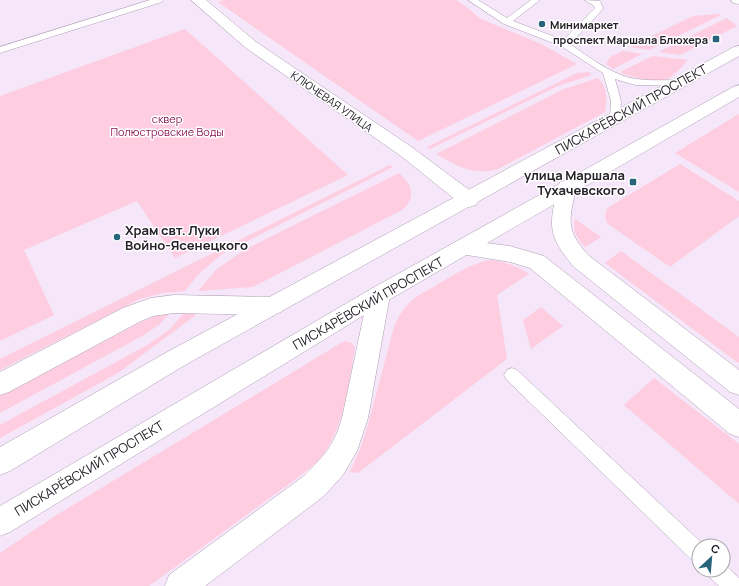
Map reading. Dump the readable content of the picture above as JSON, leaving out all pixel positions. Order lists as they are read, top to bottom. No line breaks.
{"streets":{"main road":["КЛЮЧЕВАЯ УЛИЦА","ПИСКАРЁВСКИЙ ПРОСПЕКТ"]},"crossings":[["КЛЮЧЕВАЯ УЛИЦА","ПИСКАРЁВСКИЙ ПРОСПЕКТ"]],"parks":["сквер Полюстровские Воды"],"places":{"other":["Минимаркет","Храм свт. Луки Войно-Ясенецкого"],"transit":["проспект Маршала Блюхера","улица Маршала Тухачевского"]},"north":"top right"}
